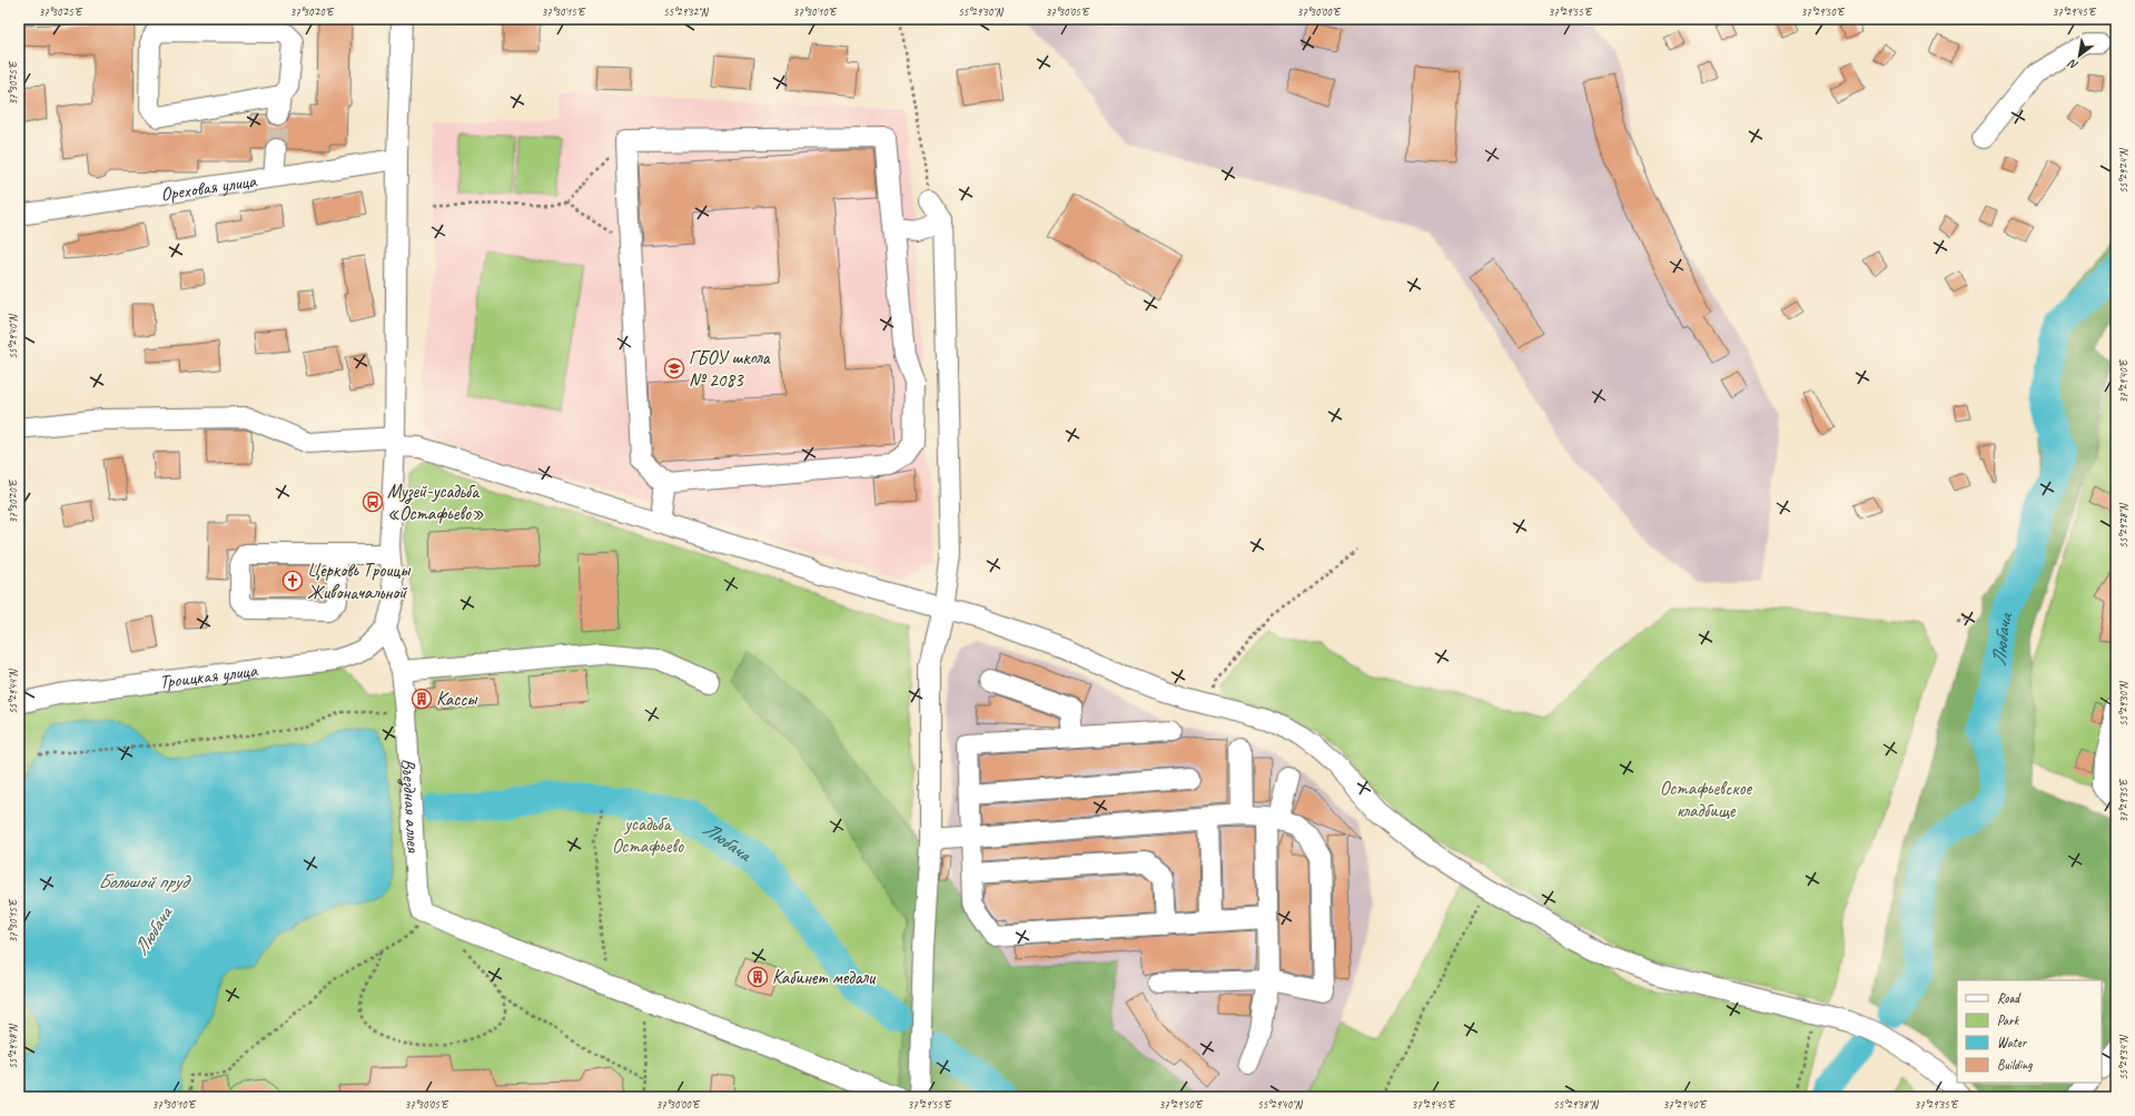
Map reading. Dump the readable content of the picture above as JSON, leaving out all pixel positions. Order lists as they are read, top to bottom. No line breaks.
{"streets":{"street":["Ореховая улица","Троицкая улица","Въездная аллея"]},"crossings":[["Троицкая улица","Въездная аллея"]],"water":["Любача","Большой пруд"],"parks":["Остафьевское кладбище","усадьба Остафьево"],"places":{"school or university":["ГБОУ школа № 2083"],"bus stop":["Музей-усадьба «Остафьево»"],"church":["Церковь Троицы Живоначальной"],"building":["Кассы","Кабинет медали"]},"legend":["Road","Park","Water","Building"],"north":"bottom left","coordinates":["37°30'25\"E","37°30'20\"E","37°30'15\"E","55°29'32\"N","37°30'10\"E","55°29'30\"N","37°30'05\"E","37°30'00\"E","37°29'55\"E","37°29'50\"E","37°29'45\"E","55°29'24\"N","55°29'40\"N","37°29'40\"E","55°29'28\"N","55°29'44\"N","37°29'35\"E","55°29'48\"N","55°29'34\"N","55°29'38\"N"]}
